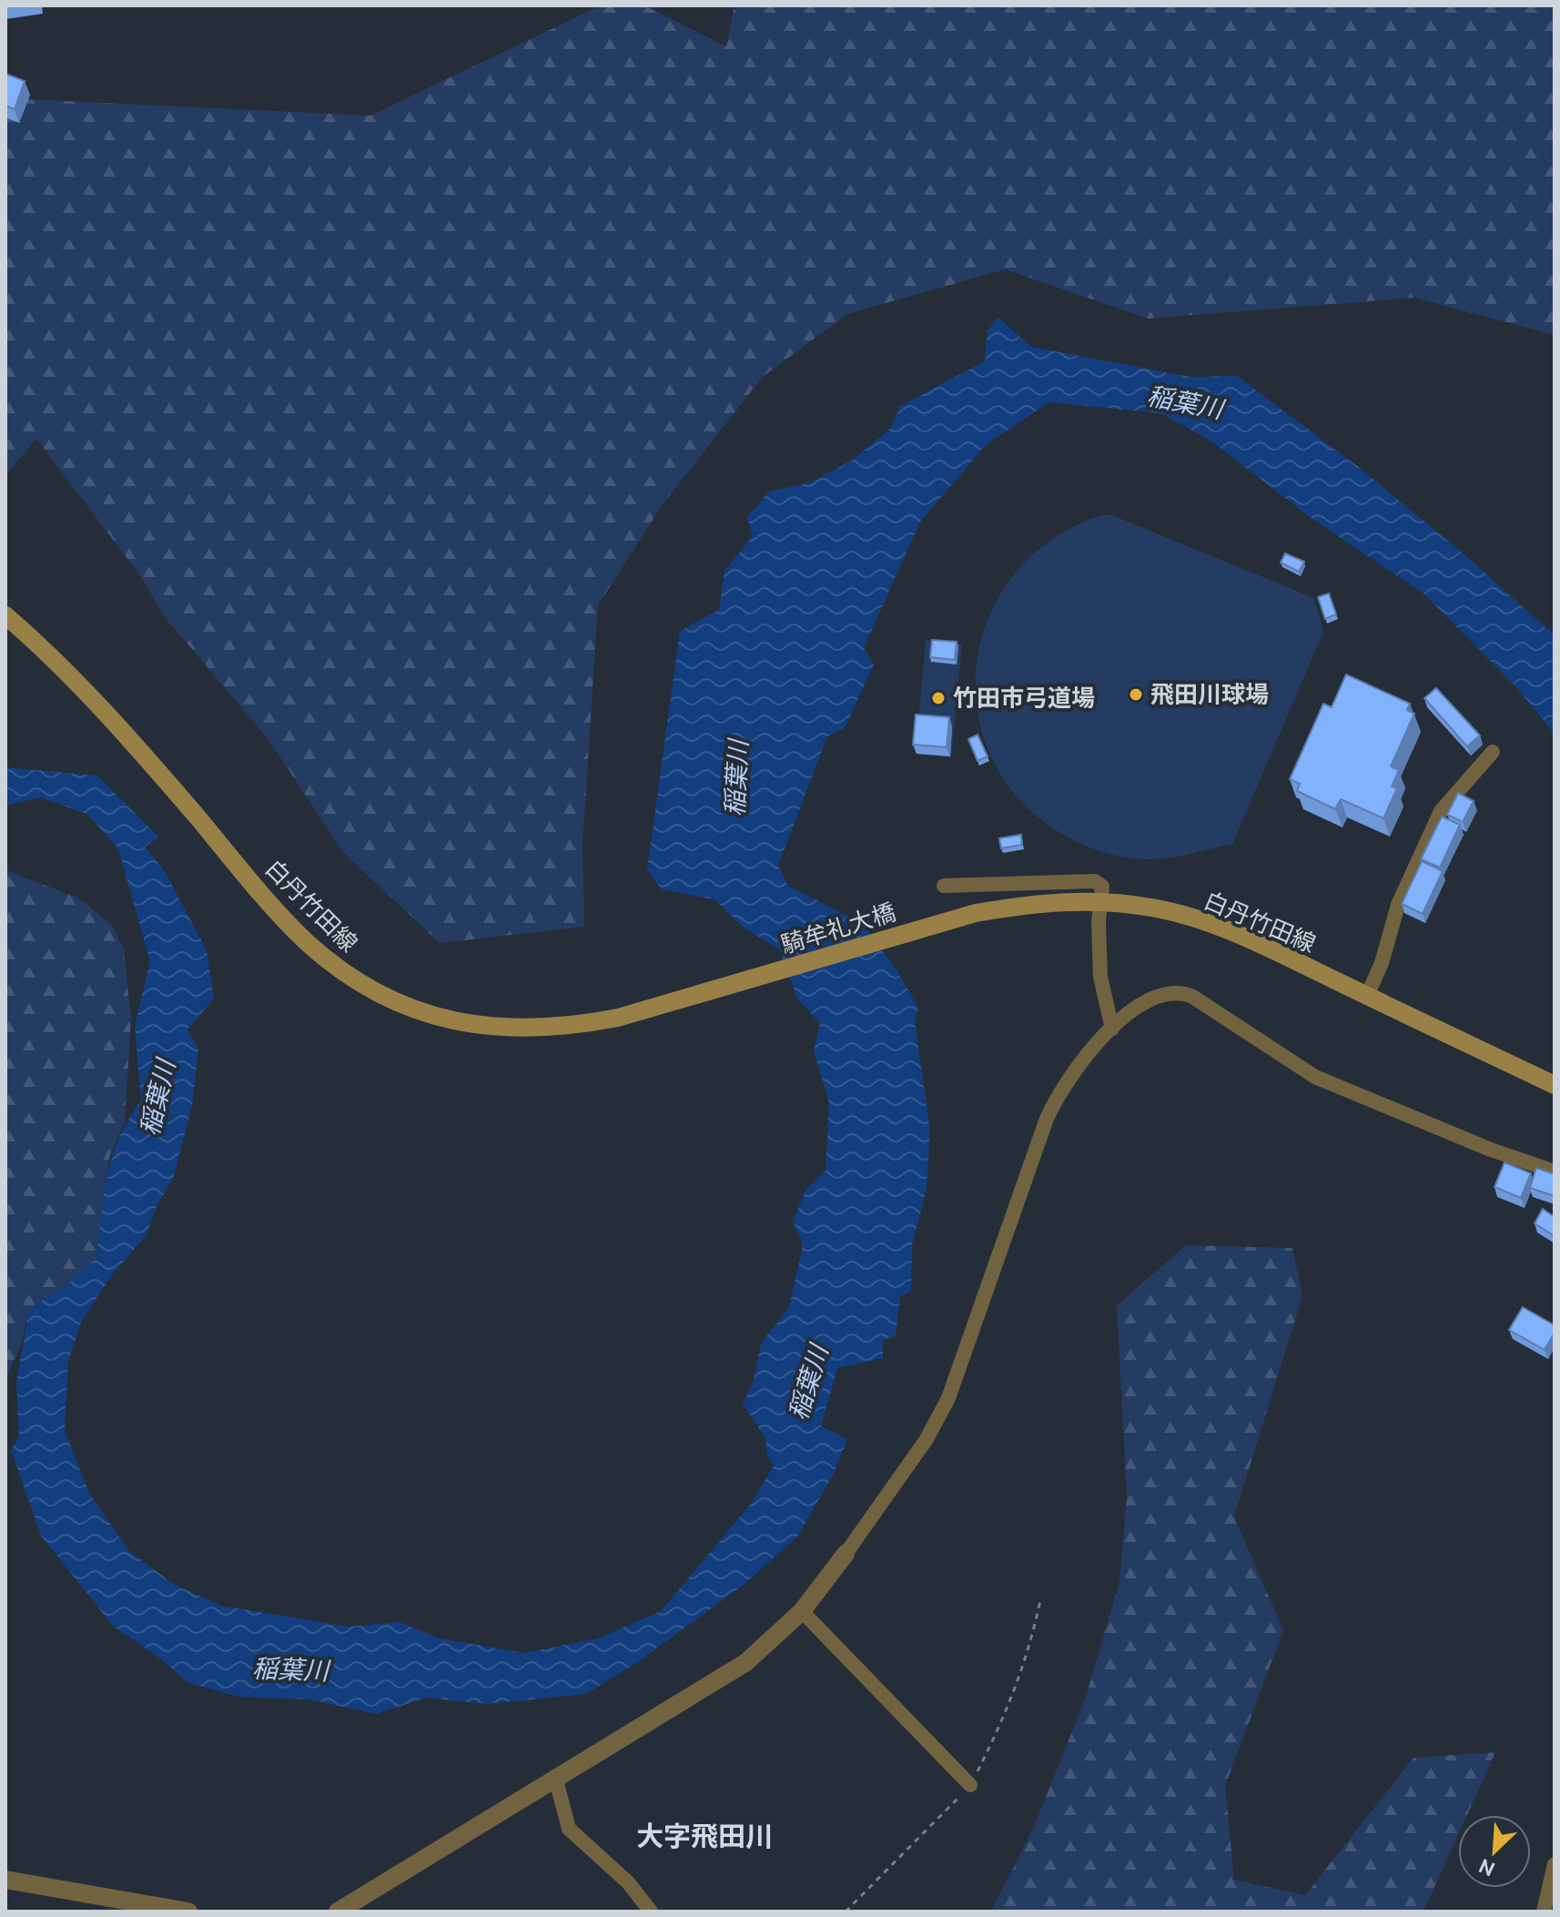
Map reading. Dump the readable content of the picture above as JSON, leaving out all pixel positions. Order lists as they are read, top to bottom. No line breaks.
{"streets":{"main road":["白丹竹田線","騎牟礼大橋"]},"crossings":[["白丹竹田線","騎牟礼大橋"]],"districts":["大字飛田川"],"water":["稲葉川"],"places":["飛田川球場","竹田市弓道場"],"north":"bottom left"}
